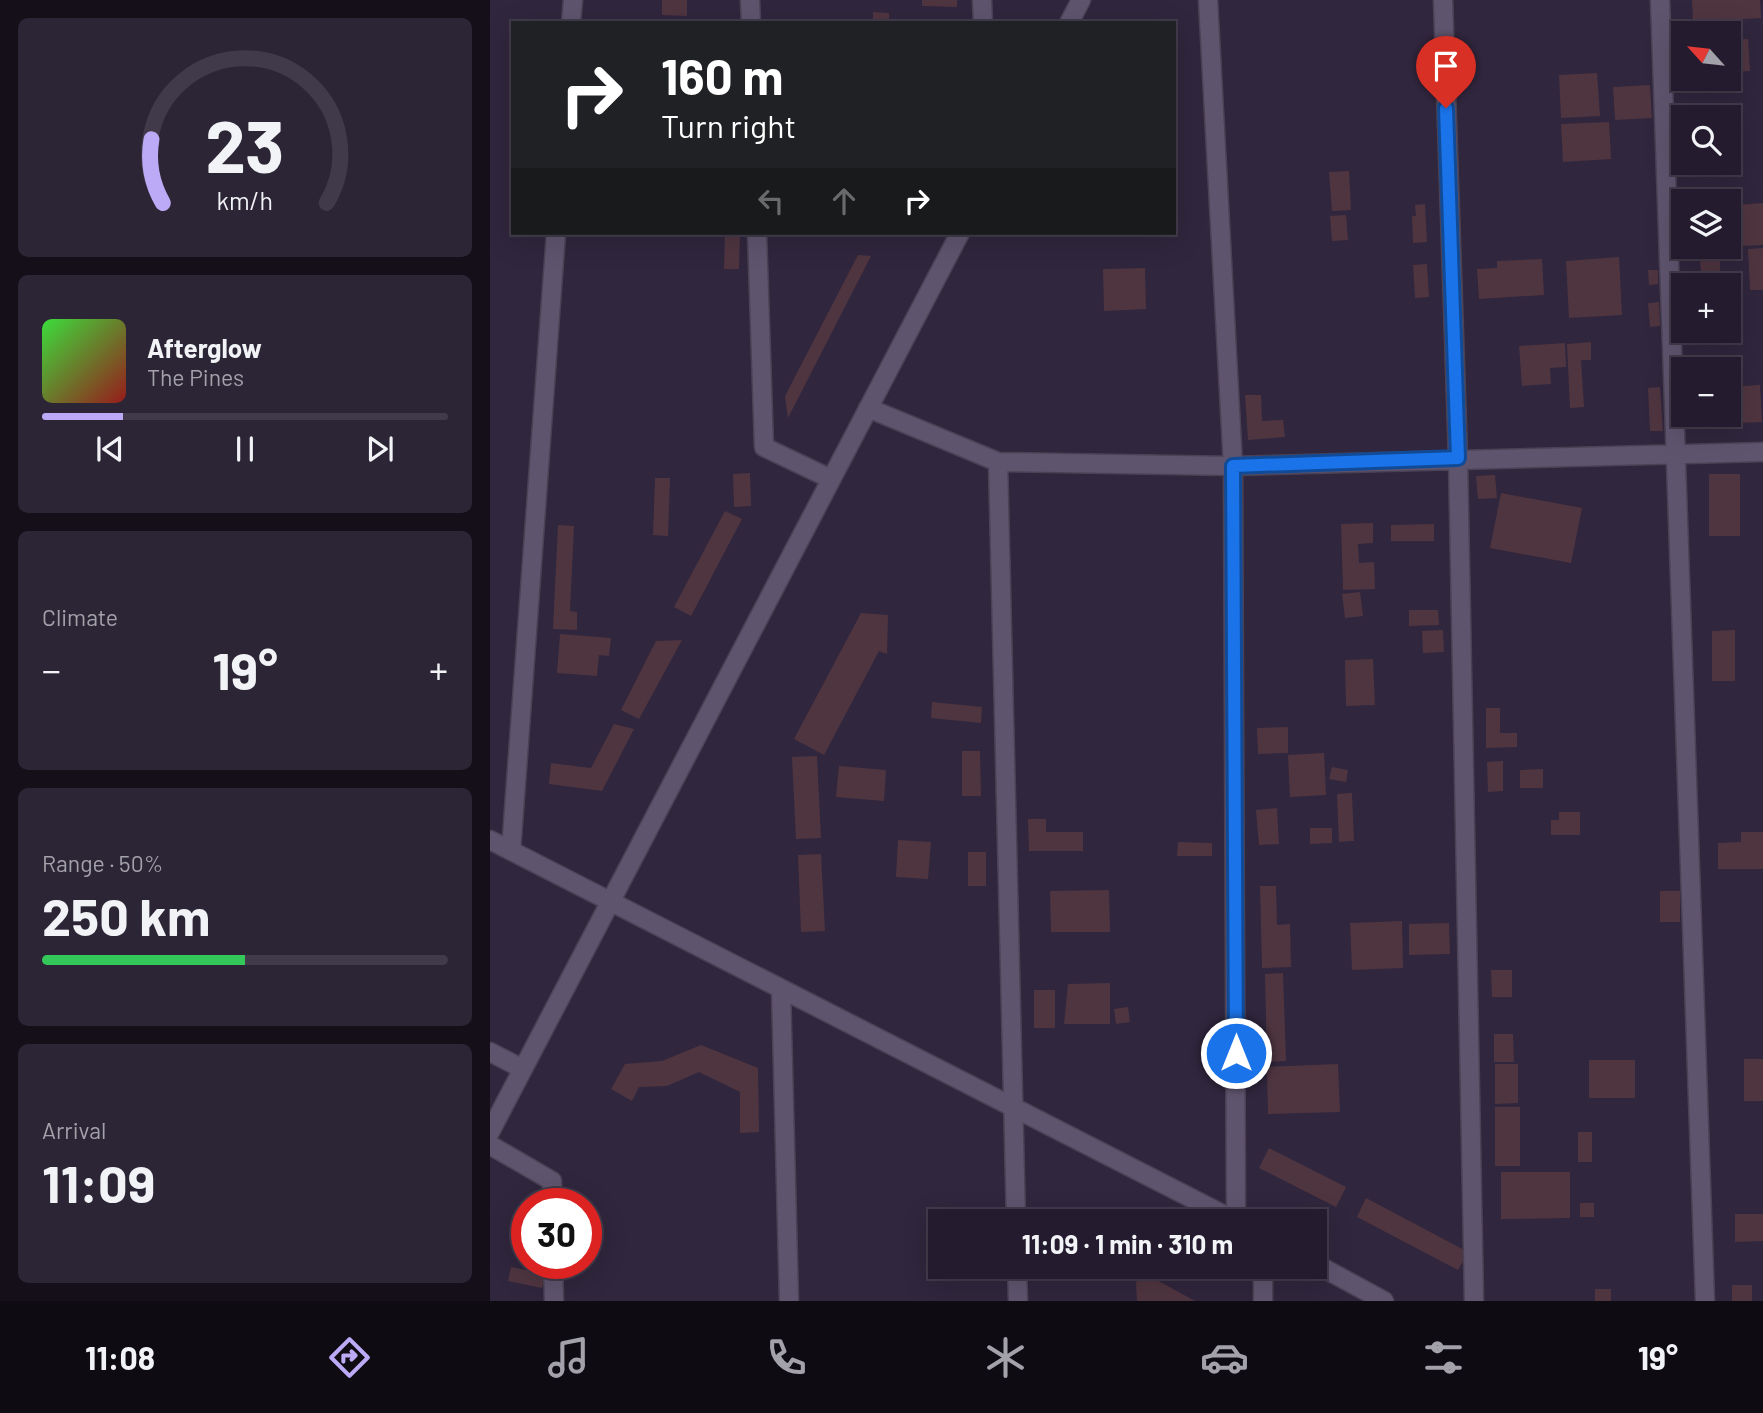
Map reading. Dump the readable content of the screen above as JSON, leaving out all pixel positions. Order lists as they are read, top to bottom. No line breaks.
{"north":"top left","page":{"map_buttons":["+","−"],"turn":["160 m","Turn right"],"song":["Afterglow","The Pines"],"tile":["Climate",["Range · 50%","250 km"],["Arrival","11:09"]],"heat":["−","19°","+"],"limit":"30","trip":"11:09 · 1 min · 310 m","tabs":["11:08","19°"],"gauge":["23","km/h"]}}
